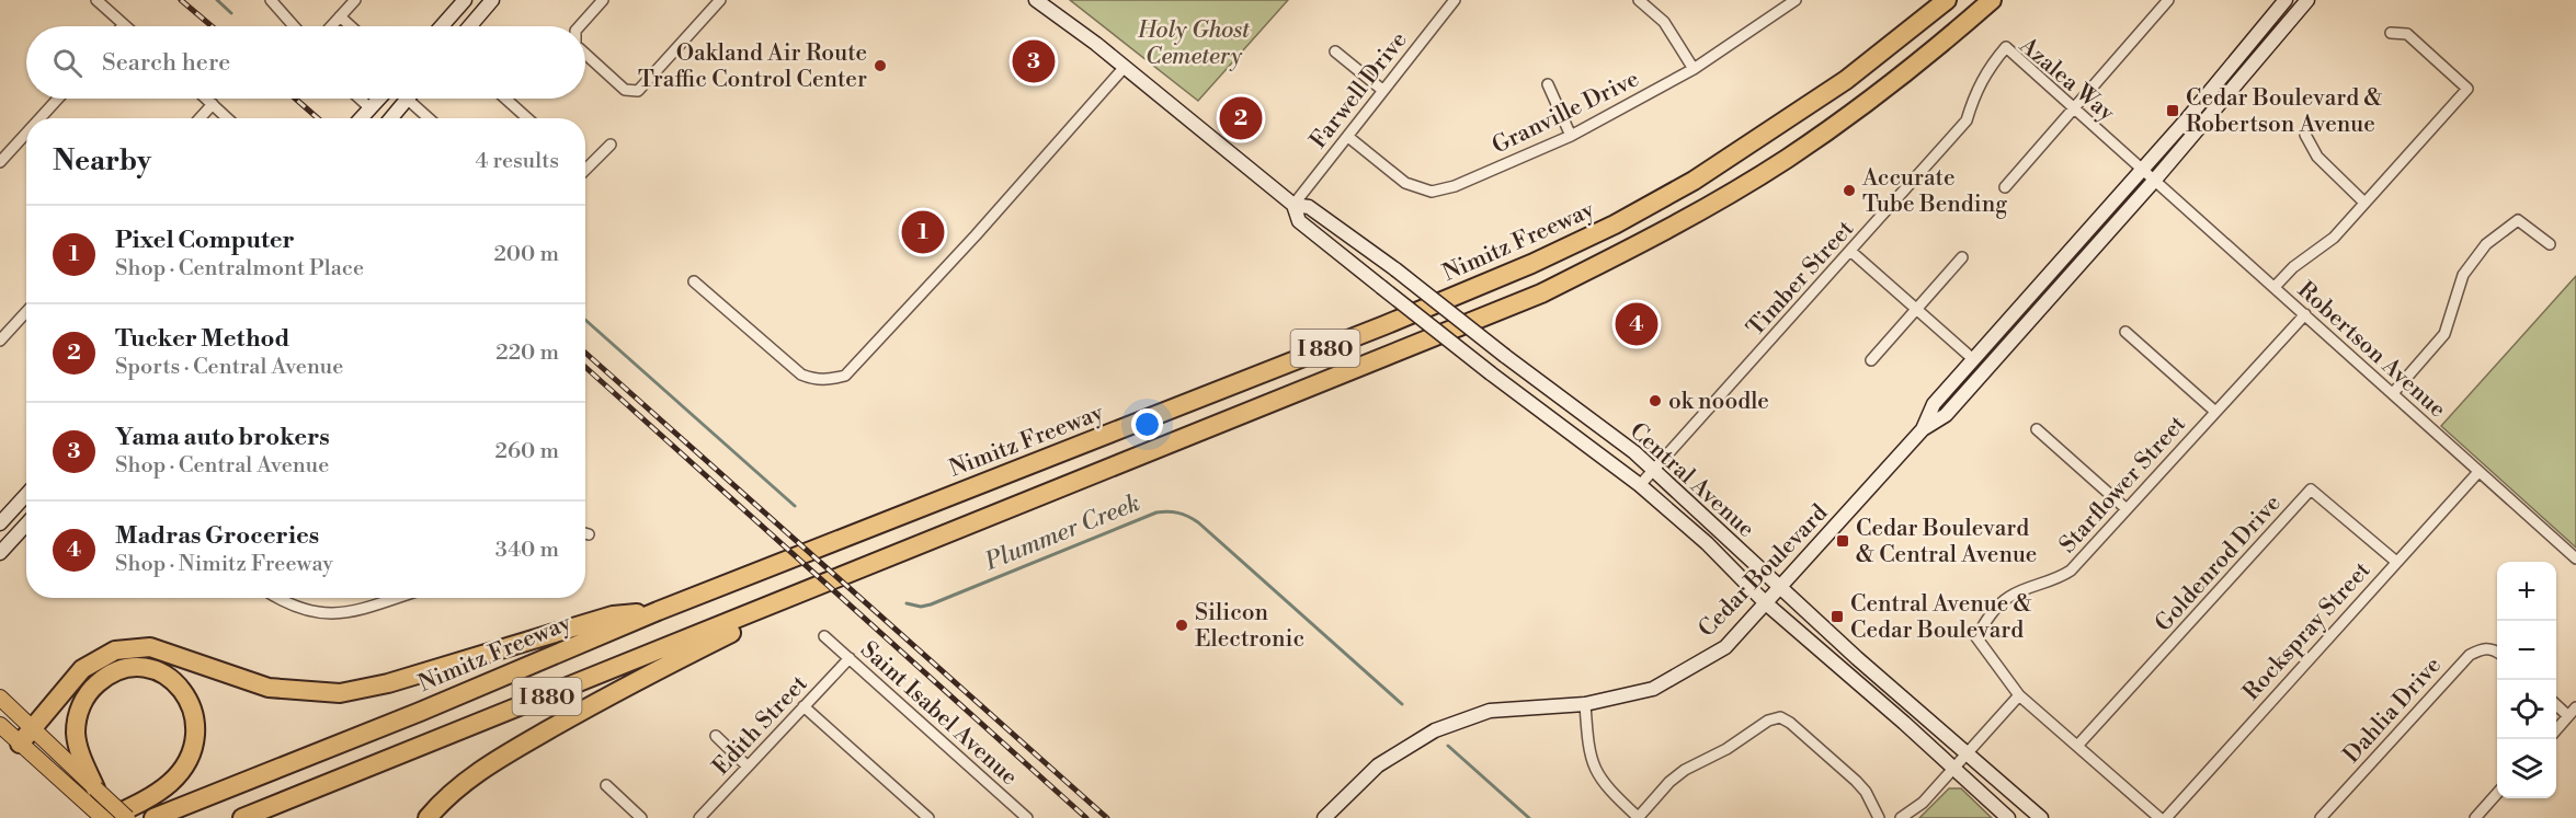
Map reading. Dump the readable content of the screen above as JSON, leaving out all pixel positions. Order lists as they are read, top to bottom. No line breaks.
{"streets":{"highway":["Nimitz Freeway","I 880"],"main road":["Central Avenue","Cedar Boulevard"],"street":["Azalea Way","Farwell Drive","Granville Drive","Timber Street","Robertson Avenue","Starflower Street","Goldenrod Drive","Rockspray Street","Dahlia Drive","Saint Isabel Avenue","Edith Street"]},"crossings":[["Azalea Way","Timber Street"],["Azalea Way","Robertson Avenue"],["Azalea Way","Cedar Boulevard"],["Farwell Drive","Granville Drive"],["Farwell Drive","Central Avenue"],["Timber Street","Central Avenue"],["Robertson Avenue","Starflower Street"],["Robertson Avenue","Cedar Boulevard"],["Robertson Avenue","Rockspray Street"],["Central Avenue","Cedar Boulevard"],["Goldenrod Drive","Rockspray Street"],["Saint Isabel Avenue","Edith Street"]],"water":["Plummer Creek"],"parks":["Holy Ghost Cemetery"],"places":{"other":["Oakland Air Route Traffic Control Center","Accurate Tube Bending","ok noodle","Silicon Electronic"],"transit":["Cedar Boulevard & Robertson Avenue","Cedar Boulevard & Central Avenue","Central Avenue & Cedar Boulevard"]},"page":{"search":"Search here","pins":["3","2","1","4"],"heading":["Nearby","4 results"],"list":[{"mark":"1","name":"Pixel Computer","note":"Shop · Centralmont Place","value":"200 m"},{"mark":"2","name":"Tucker Method","note":"Sports · Central Avenue","value":"220 m"},{"mark":"3","name":"Yama auto brokers","note":"Shop · Central Avenue","value":"260 m"},{"mark":"4","name":"Madras Groceries","note":"Shop · Nimitz Freeway","value":"340 m"}],"map_buttons":["+","−"]}}
